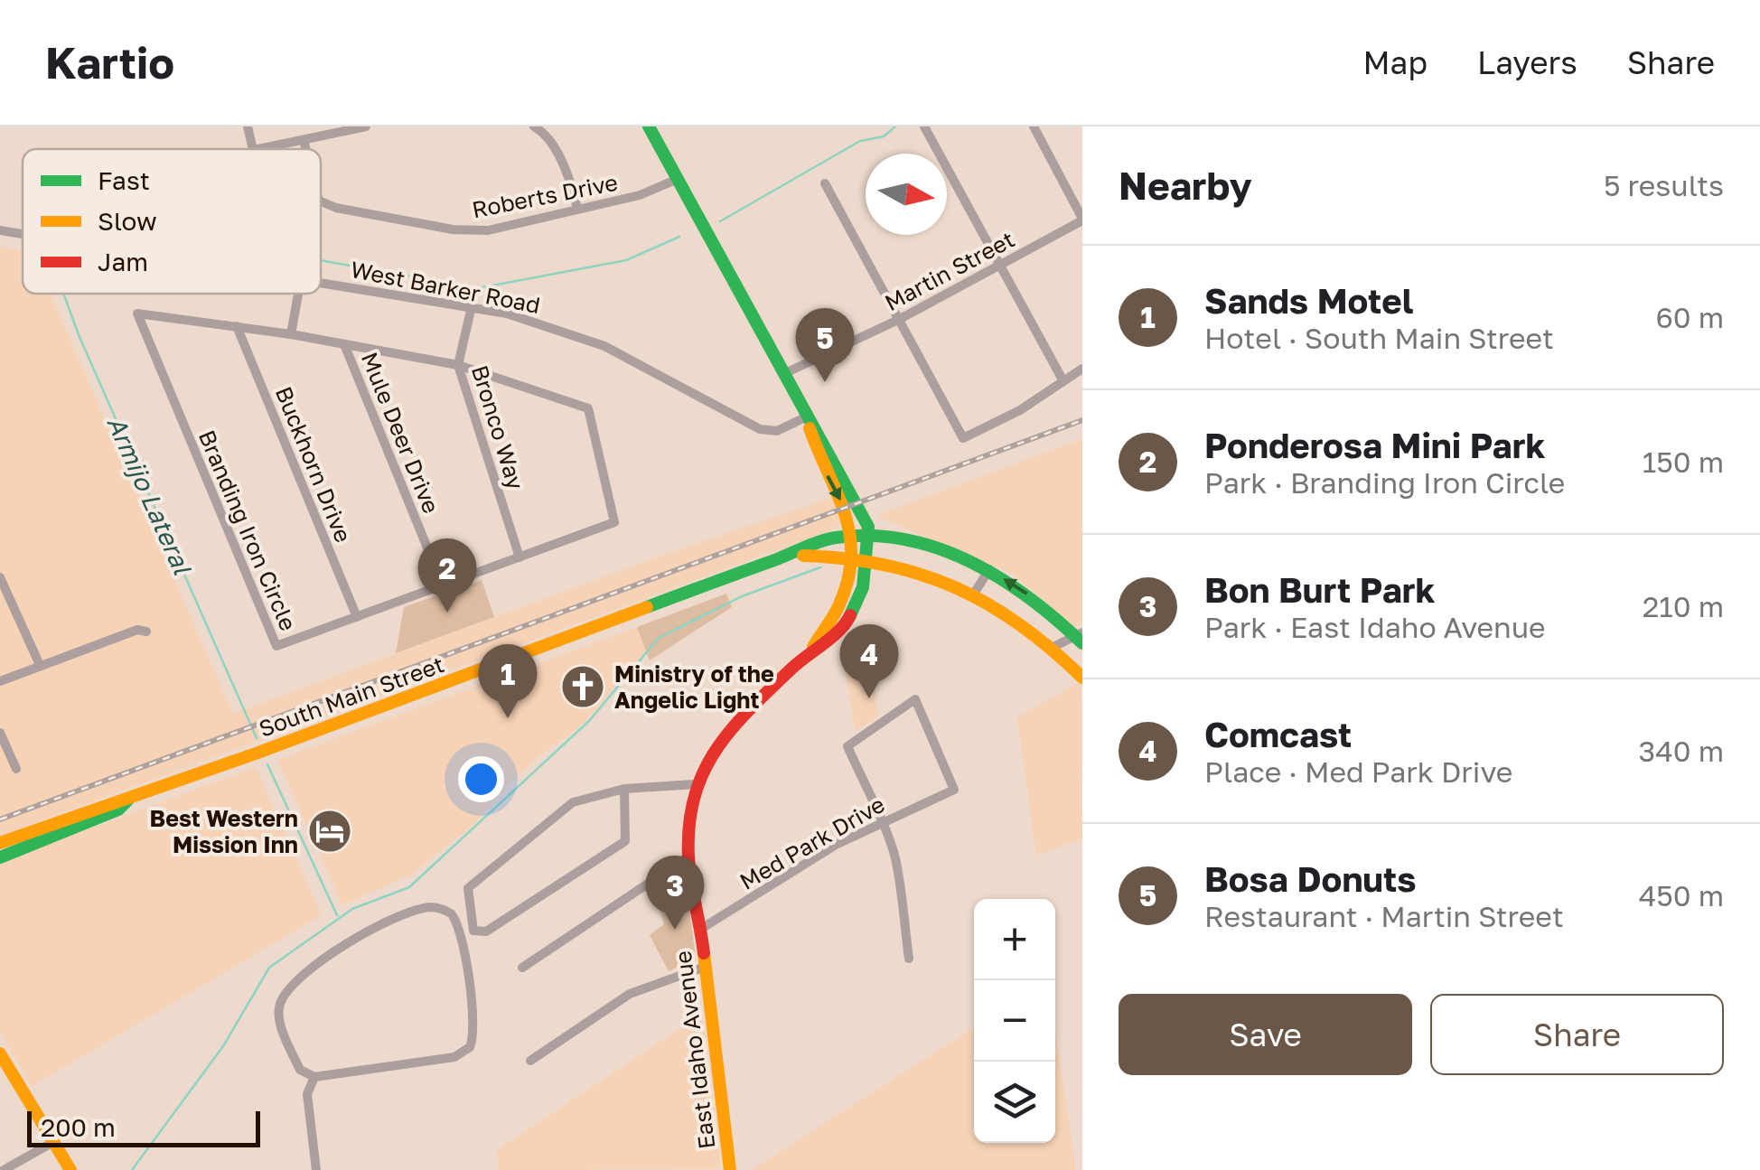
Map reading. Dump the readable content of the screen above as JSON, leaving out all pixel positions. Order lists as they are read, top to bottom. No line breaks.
{"streets":{"main road":["South Main Street","East Idaho Avenue"],"street":["Roberts Drive","Martin Street","West Barker Road","Bronco Way","Mule Deer Drive","Buckhorn Drive","Branding Iron Circle","Med Park Drive"]},"crossings":[["West Barker Road","Bronco Way"],["Bronco Way","Branding Iron Circle"],["Mule Deer Drive","Branding Iron Circle"],["Buckhorn Drive","Branding Iron Circle"],["South Main Street","East Idaho Avenue"],["Med Park Drive","East Idaho Avenue"]],"water":["Armijo Lateral"],"places":{"church":["Ministry of the Angelic Light"],"hotel":["Best Western Mission Inn"]},"legend":["Fast","Slow","Jam"],"scale_bar":"200 m","north":"right","page":{"header":"Kartio","nav":["Map","Layers","Share"],"heading":["Nearby","5 results"],"list":[{"mark":"1","name":"Sands Motel","note":"Hotel · South Main Street","value":"60 m"},{"mark":"2","name":"Ponderosa Mini Park","note":"Park · Branding Iron Circle","value":"150 m"},{"mark":"3","name":"Bon Burt Park","note":"Park · East Idaho Avenue","value":"210 m"},{"mark":"4","name":"Comcast","note":"Place · Med Park Drive","value":"340 m"},{"mark":"5","name":"Bosa Donuts","note":"Restaurant · Martin Street","value":"450 m"}],"pins":["5","2","4","1","3"],"map_buttons":["+","−"],"buttons":["Save","Share"],"scale":"200 m"}}
